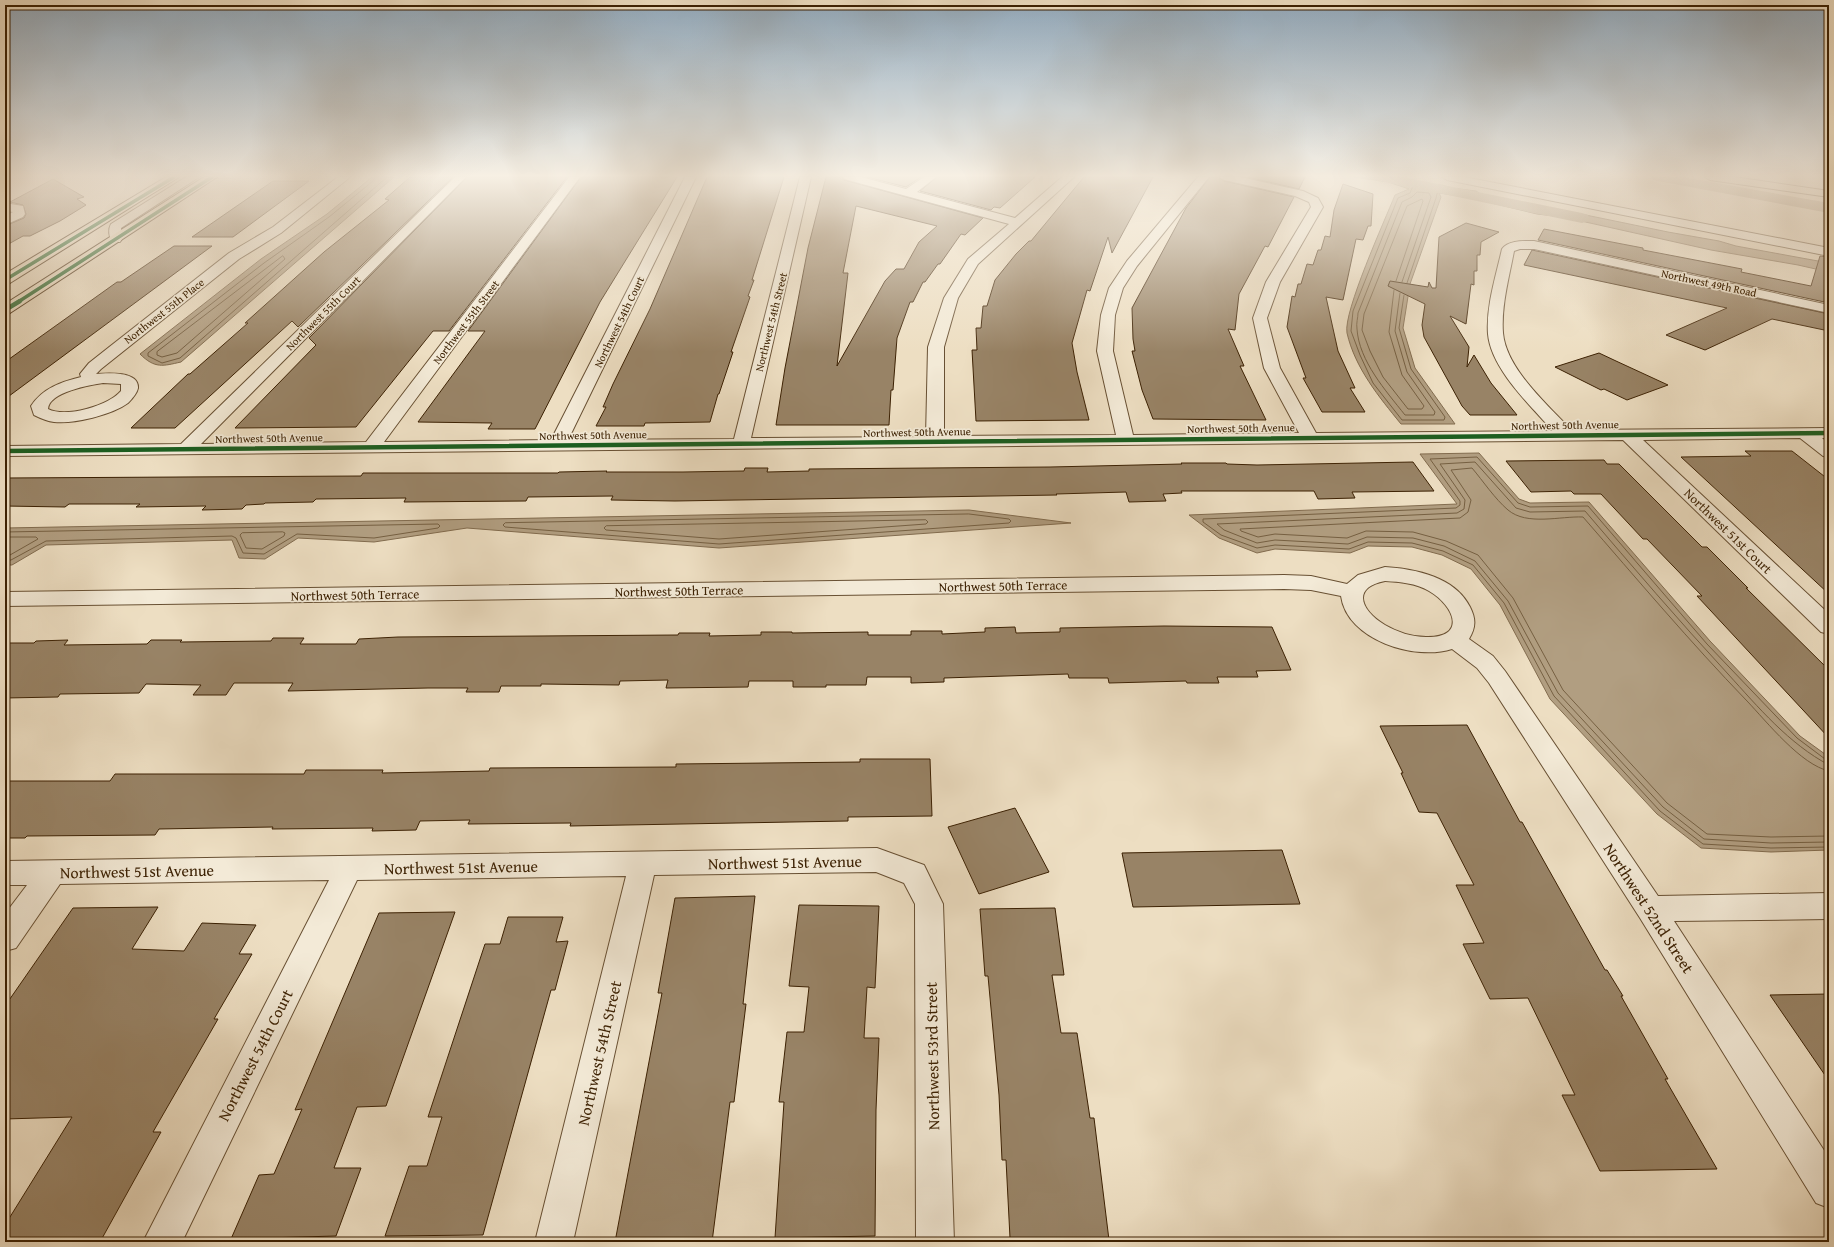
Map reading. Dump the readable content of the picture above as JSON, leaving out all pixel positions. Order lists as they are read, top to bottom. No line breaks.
{"streets":{"street":["Northwest 49th Road","Northwest 55th Place","Northwest 55th Court","Northwest 55th Street","Northwest 54th Court","Northwest 54th Street","Northwest 50th Avenue","Northwest 51st Court","Northwest 50th Terrace","Northwest 51st Avenue","Northwest 52nd Street","Northwest 53rd Street"]},"crossings":[["Northwest 49th Road","Northwest 50th Avenue"],["Northwest 55th Court","Northwest 50th Avenue"],["Northwest 55th Street","Northwest 50th Avenue"],["Northwest 54th Court","Northwest 50th Avenue"],["Northwest 54th Court","Northwest 51st Avenue"],["Northwest 54th Street","Northwest 50th Avenue"],["Northwest 54th Street","Northwest 51st Avenue"],["Northwest 50th Avenue","Northwest 51st Court"],["Northwest 50th Terrace","Northwest 52nd Street"],["Northwest 51st Avenue","Northwest 53rd Street"]]}
